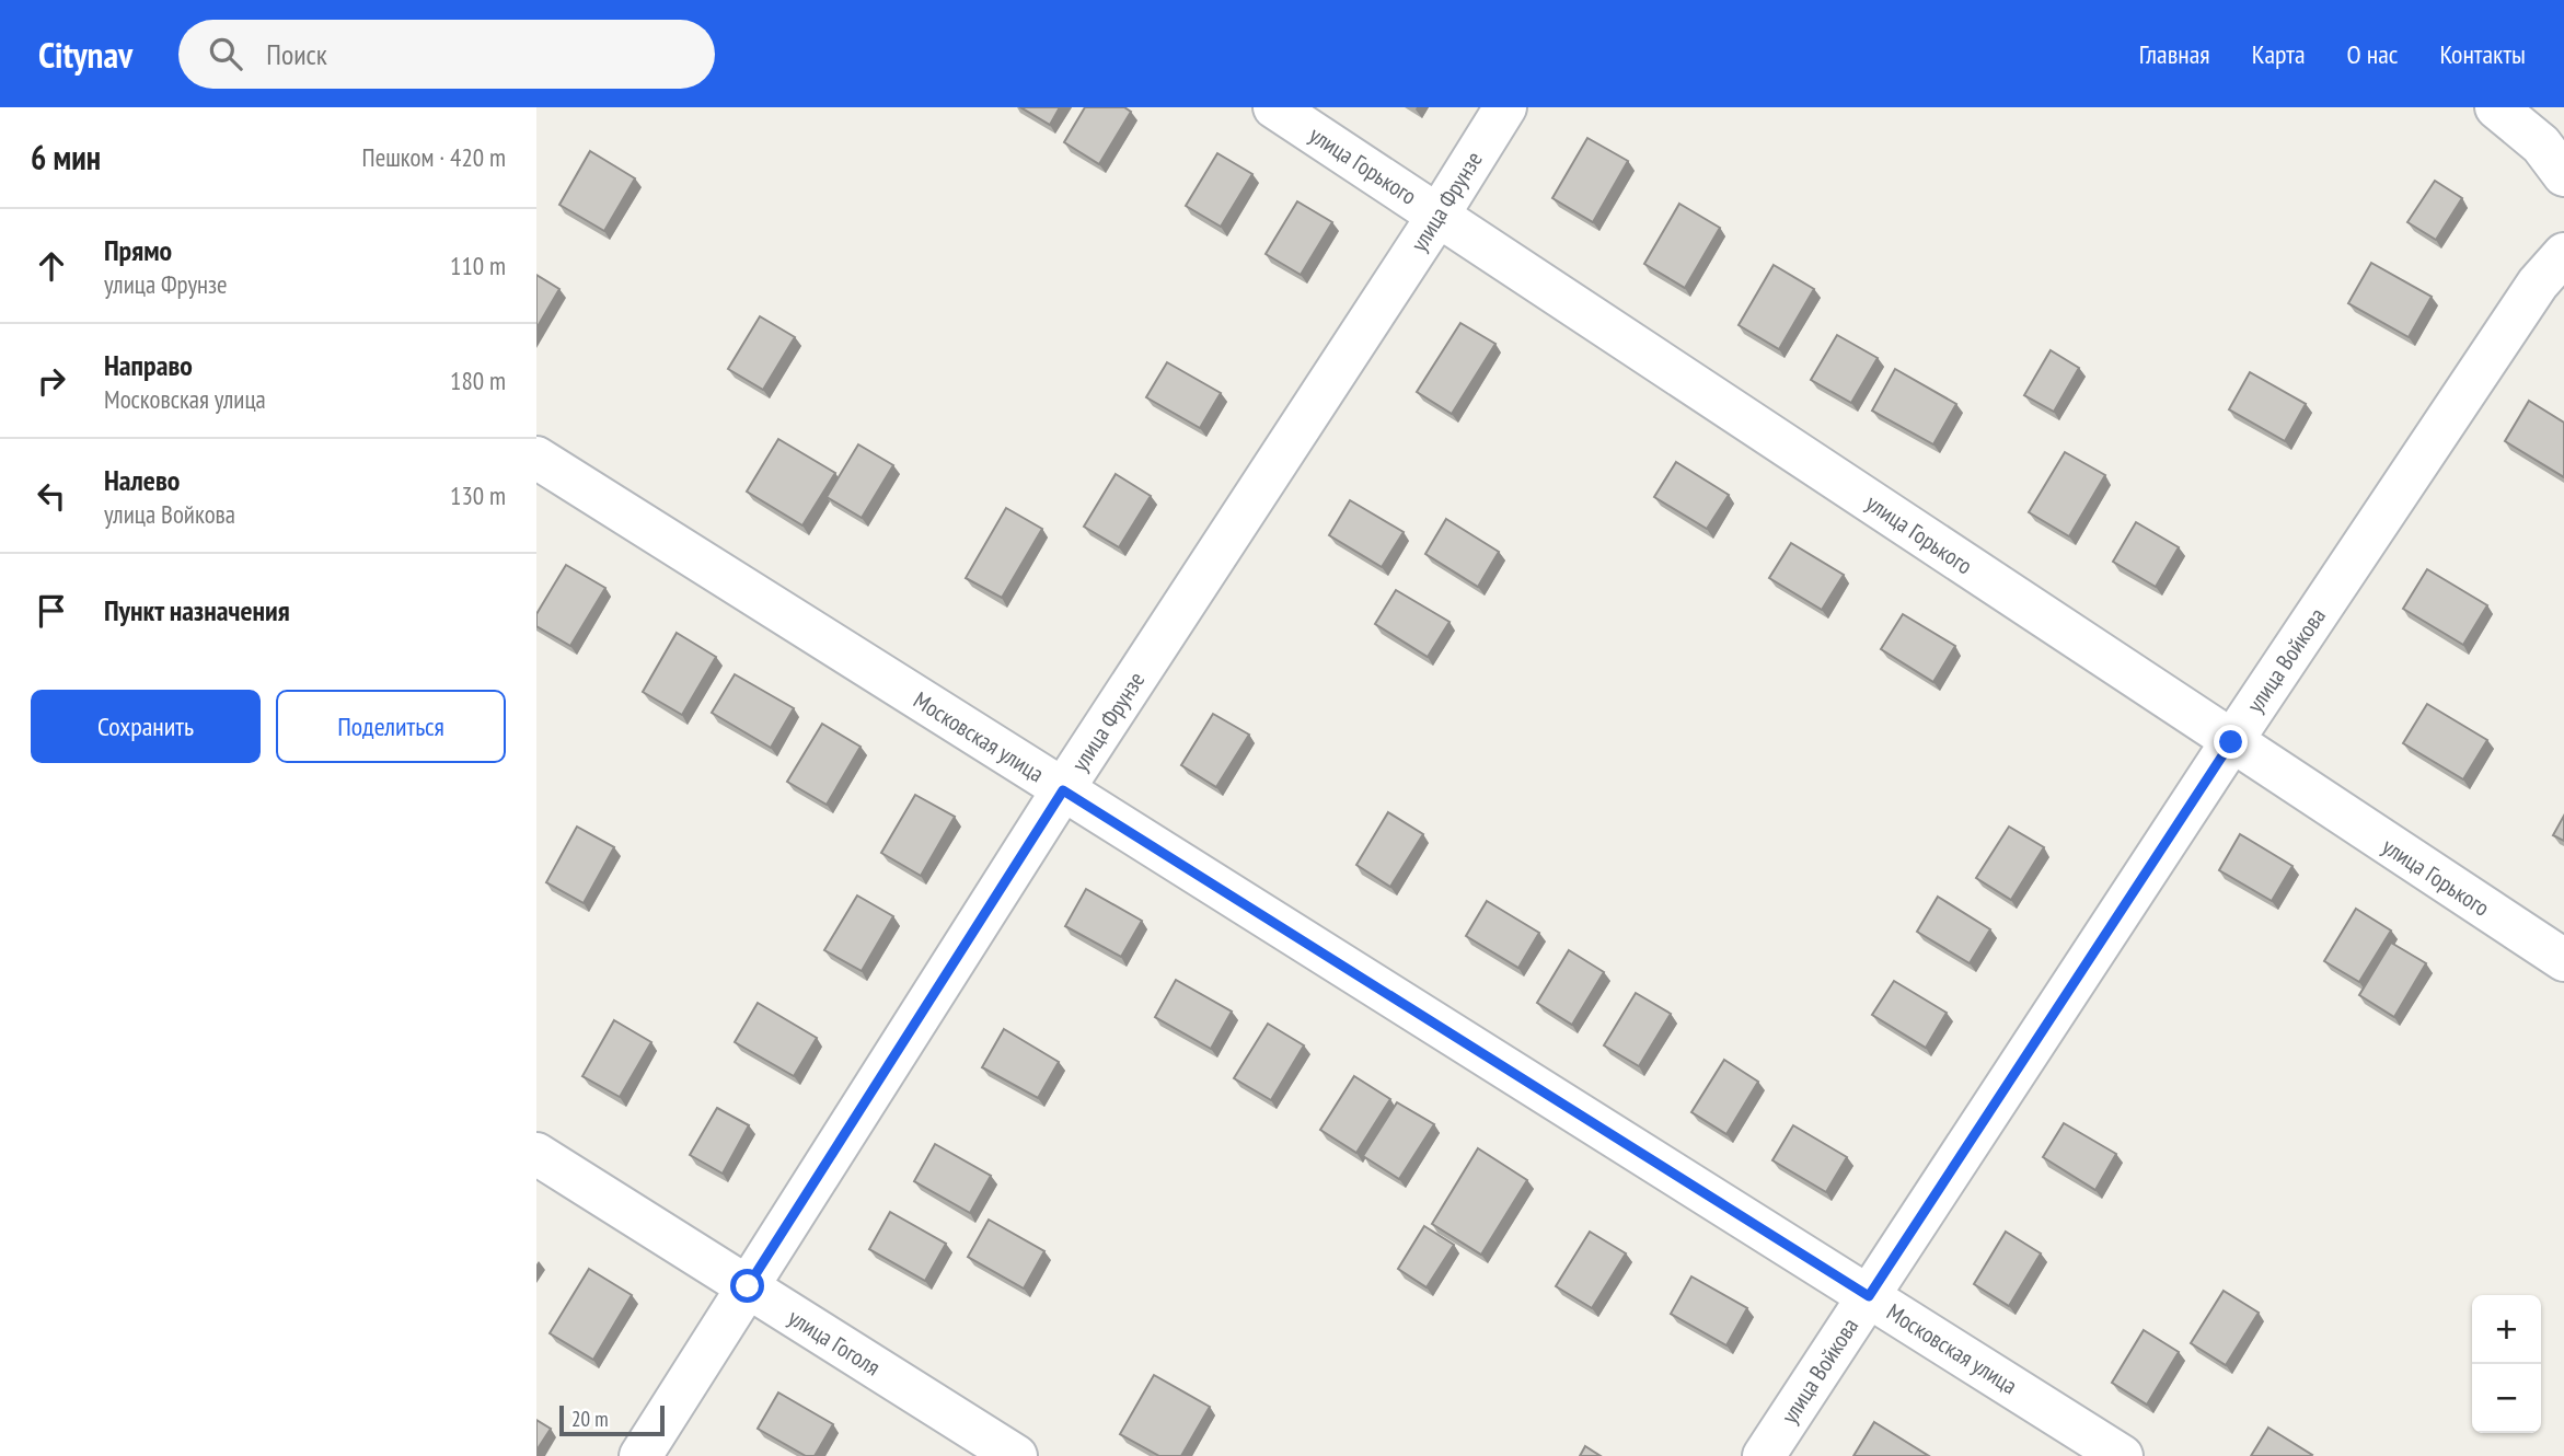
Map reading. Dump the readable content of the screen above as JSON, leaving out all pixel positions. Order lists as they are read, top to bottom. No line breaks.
{"streets":{"street":["улица Горького","улица Фрунзе","улица Войкова","Московская улица","улица Гоголя"]},"crossings":[["улица Горького","улица Фрунзе"],["улица Горького","улица Войкова"],["улица Фрунзе","Московская улица"],["улица Фрунзе","улица Гоголя"],["улица Войкова","Московская улица"]],"scale_bar":"20 m","page":{"header":"Citynav","search":"Поиск","nav":["Главная","Карта","О нас","Контакты"],"heading":["6 мин","Пешком · 420 m"],"list":[["Прямо","улица Фрунзе","110 m"],["Направо","Московская улица","180 m"],["Налево","улица Войкова","130 m"],"Пункт назначения"],"buttons":["Сохранить","Поделиться"],"map_buttons":["+","−"],"scale":"20 m"}}
